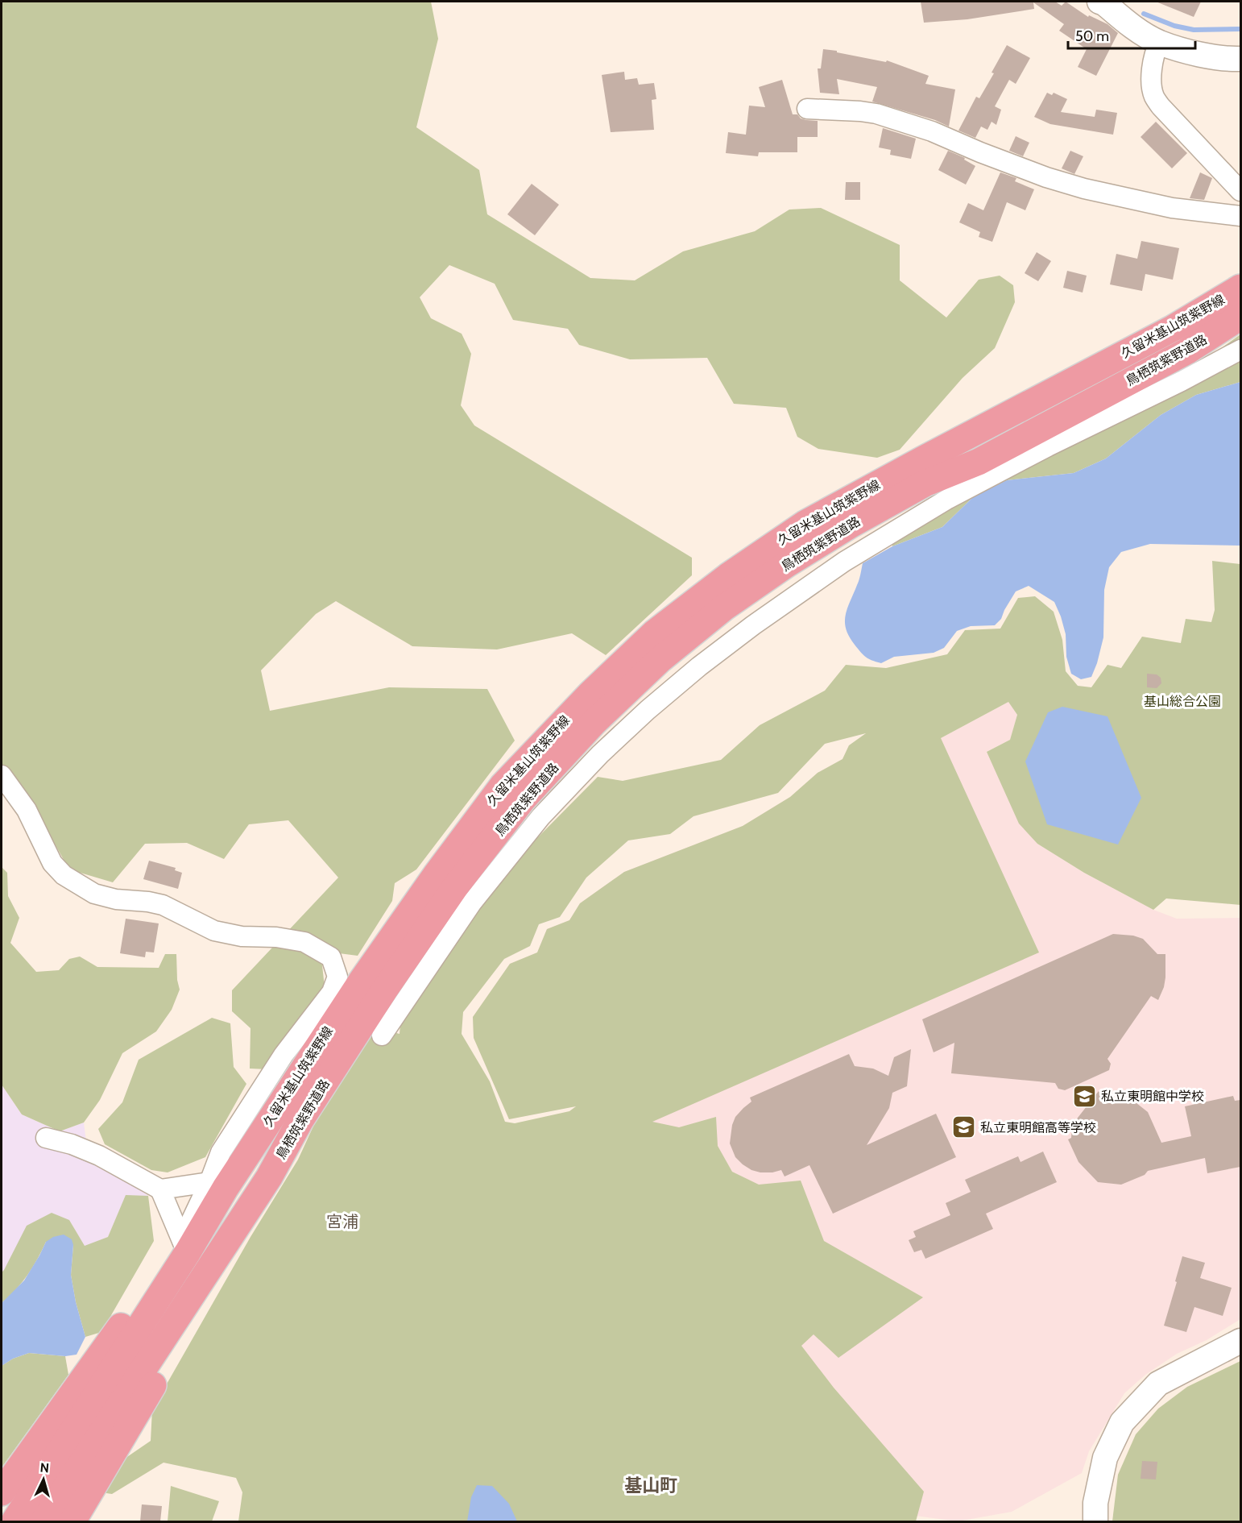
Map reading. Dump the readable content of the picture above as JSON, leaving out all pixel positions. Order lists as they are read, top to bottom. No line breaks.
{"streets":{"main road":["久留米基山筑紫野線","鳥栖筑紫野道路"]},"districts":["宮浦","基山町"],"parks":["基山総合公園"],"places":{"school or university":["私立東明館中学校","私立東明館高等学校"]},"scale_bar":"50 m","north":"top"}
